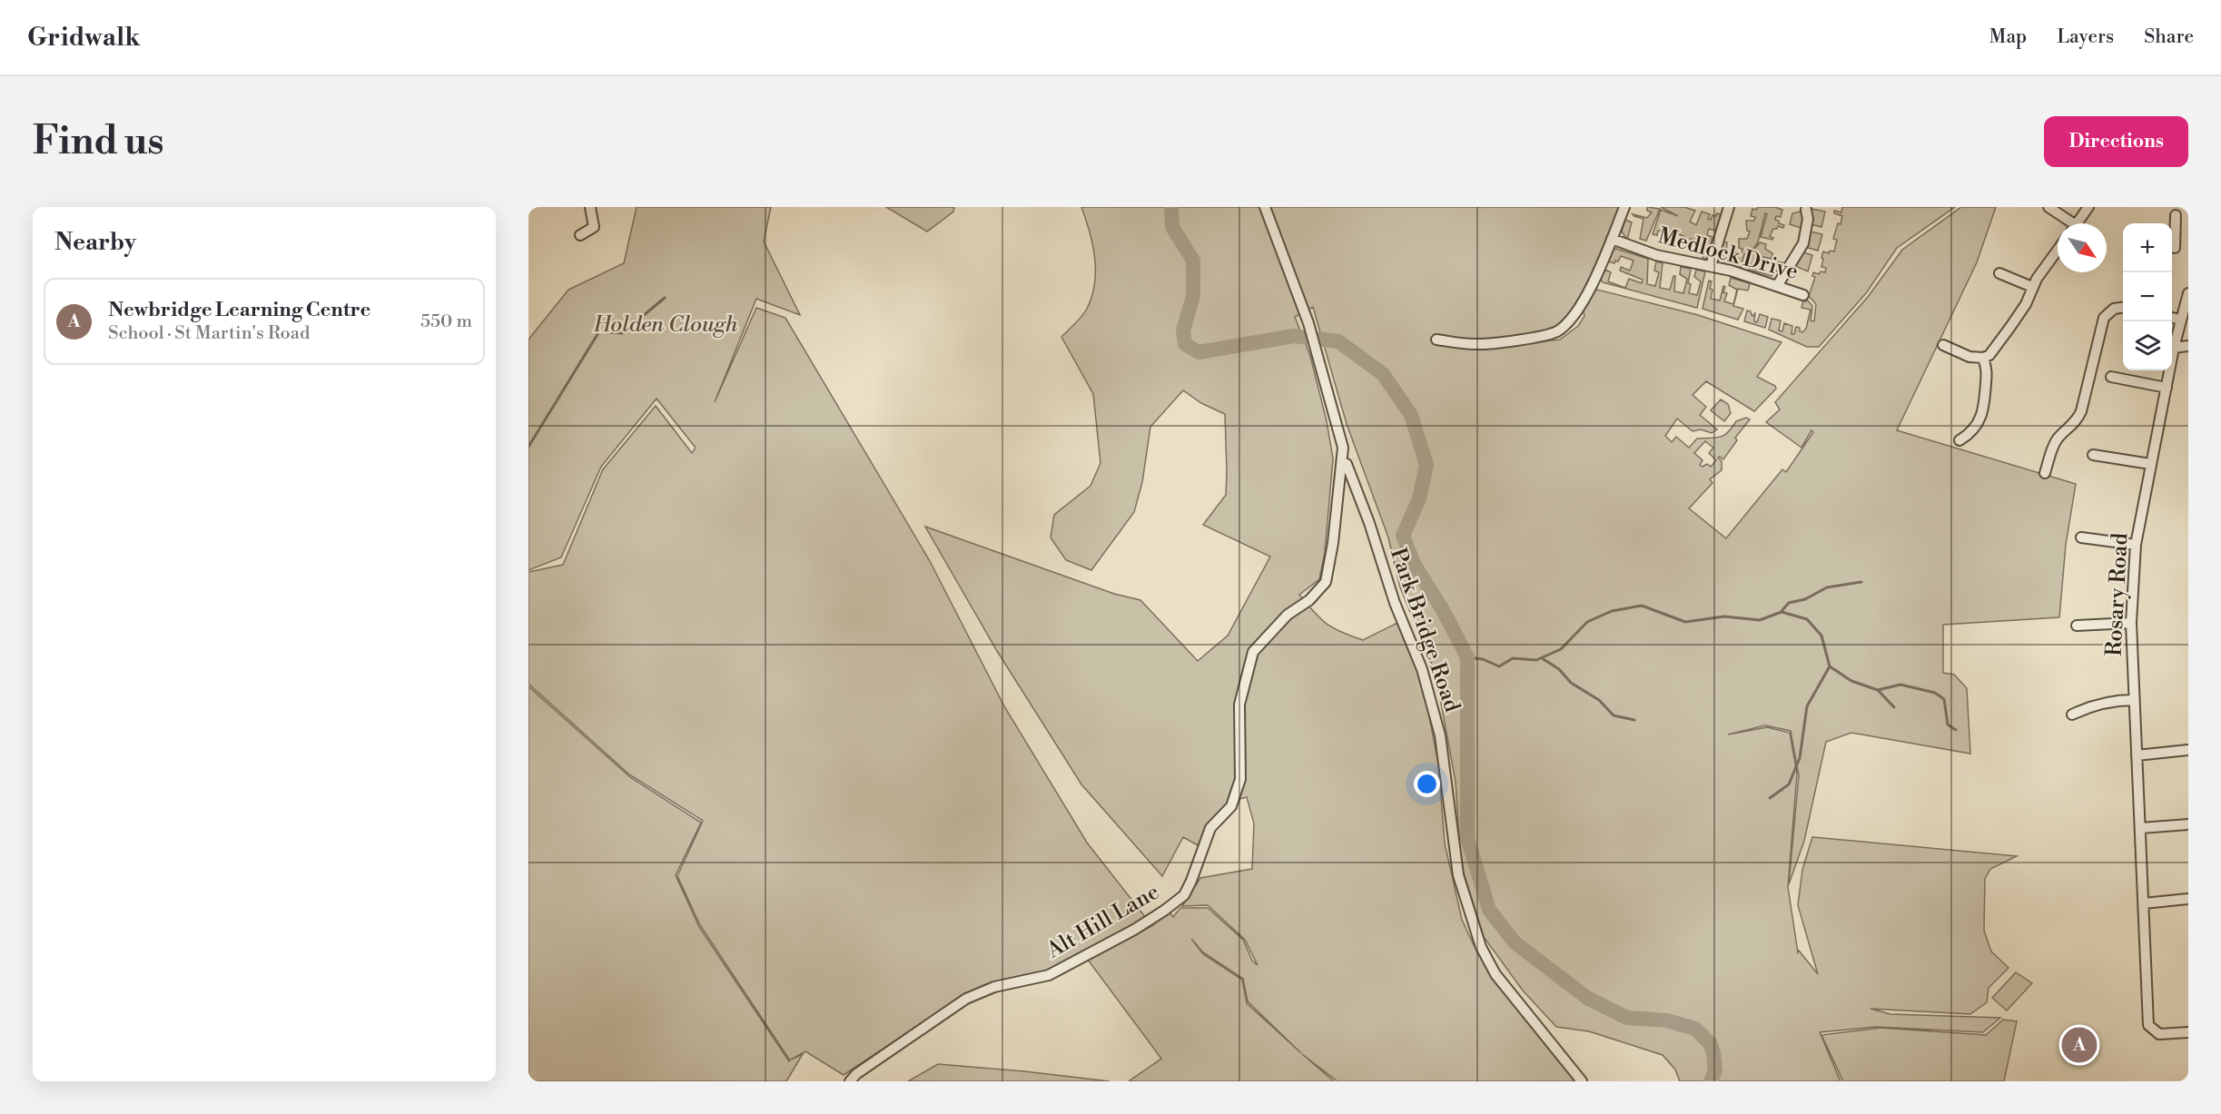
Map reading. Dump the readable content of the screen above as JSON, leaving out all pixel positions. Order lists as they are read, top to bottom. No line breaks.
{"streets":{"street":["Medlock Drive","Rosary Road","Park Bridge Road","Alt Hill Lane"]},"crossings":[["Park Bridge Road","Alt Hill Lane"]],"parks":["Holden Clough"],"north":"bottom right","page":{"header":"Gridwalk","nav":["Map","Layers","Share"],"buttons":"Directions","title":"Find us","heading":"Nearby","map_buttons":["+","−"],"list":[{"mark":"A","name":"Newbridge Learning Centre","note":"School · St Martin's Road","value":"550 m"}],"pins":"A"}}
